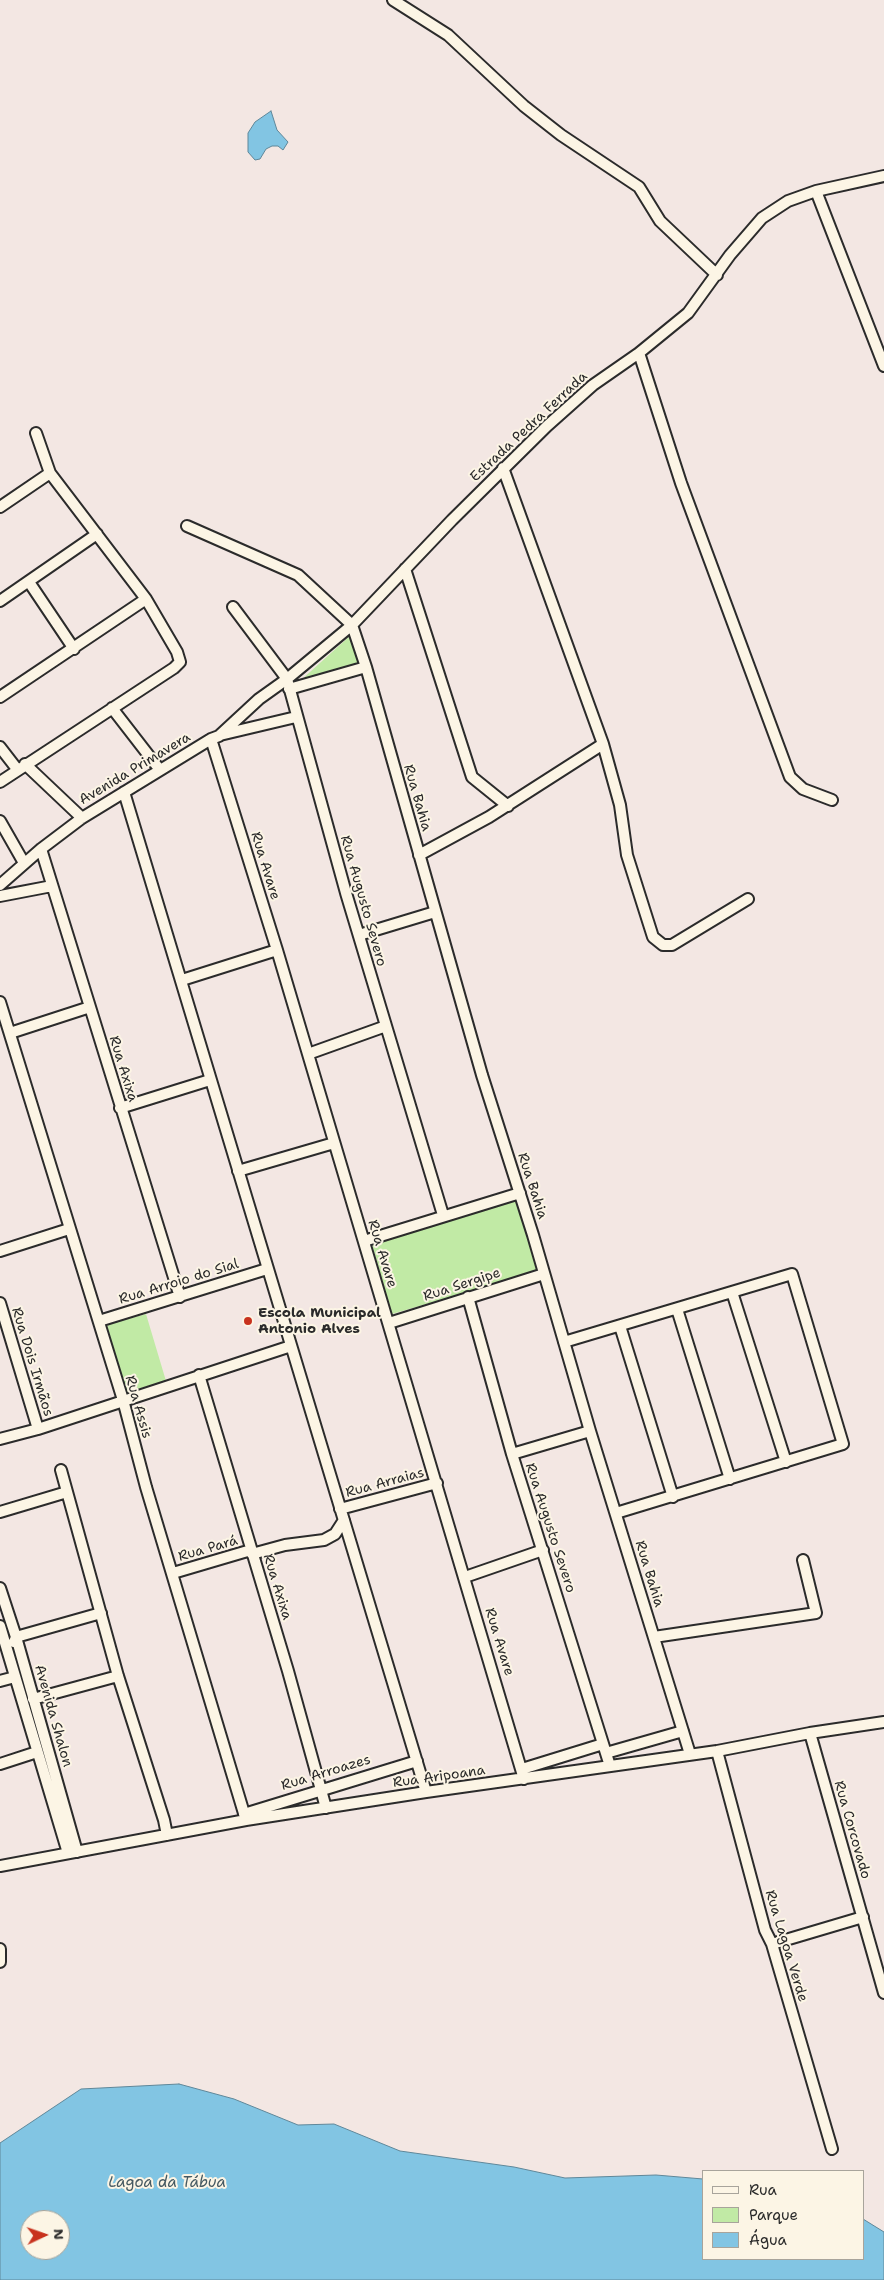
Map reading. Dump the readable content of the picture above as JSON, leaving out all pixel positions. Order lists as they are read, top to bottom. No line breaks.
{"streets":{"street":["Estrada Pedra Ferrada","Avenida Primavera","Rua Bahia","Rua Avare","Rua Augusto Severo","Rua Axixa","Rua Arroio do Sial","Rua Sergipe","Rua Dois Irmãos","Rua Assis","Rua Arraias","Rua Pará","Avenida Shalon","Rua Arroazes","Rua Aripoana","Rua Corcovado","Rua Lagoa Verde"]},"crossings":[["Estrada Pedra Ferrada","Avenida Primavera"],["Estrada Pedra Ferrada","Rua Bahia"],["Estrada Pedra Ferrada","Rua Augusto Severo"],["Avenida Primavera","Rua Avare"],["Avenida Primavera","Rua Augusto Severo"],["Avenida Primavera","Rua Axixa"],["Rua Bahia","Rua Sergipe"],["Rua Bahia","Rua Aripoana"],["Rua Avare","Rua Sergipe"],["Rua Avare","Rua Arraias"],["Rua Avare","Rua Aripoana"],["Rua Augusto Severo","Rua Sergipe"],["Rua Augusto Severo","Rua Aripoana"],["Rua Axixa","Rua Arroio do Sial"],["Rua Axixa","Rua Pará"],["Rua Axixa","Rua Arroazes"],["Rua Axixa","Rua Aripoana"],["Rua Arroio do Sial","Rua Assis"],["Rua Assis","Rua Pará"],["Rua Assis","Rua Arroazes"],["Rua Assis","Rua Aripoana"],["Avenida Shalon","Rua Aripoana"],["Rua Arroazes","Rua Aripoana"],["Rua Aripoana","Rua Corcovado"],["Rua Aripoana","Rua Lagoa Verde"]],"water":["Lagoa da Tábua"],"places":["Escola Municipal Antonio Alves"],"legend":["Rua","Parque","Água"],"north":"right"}
